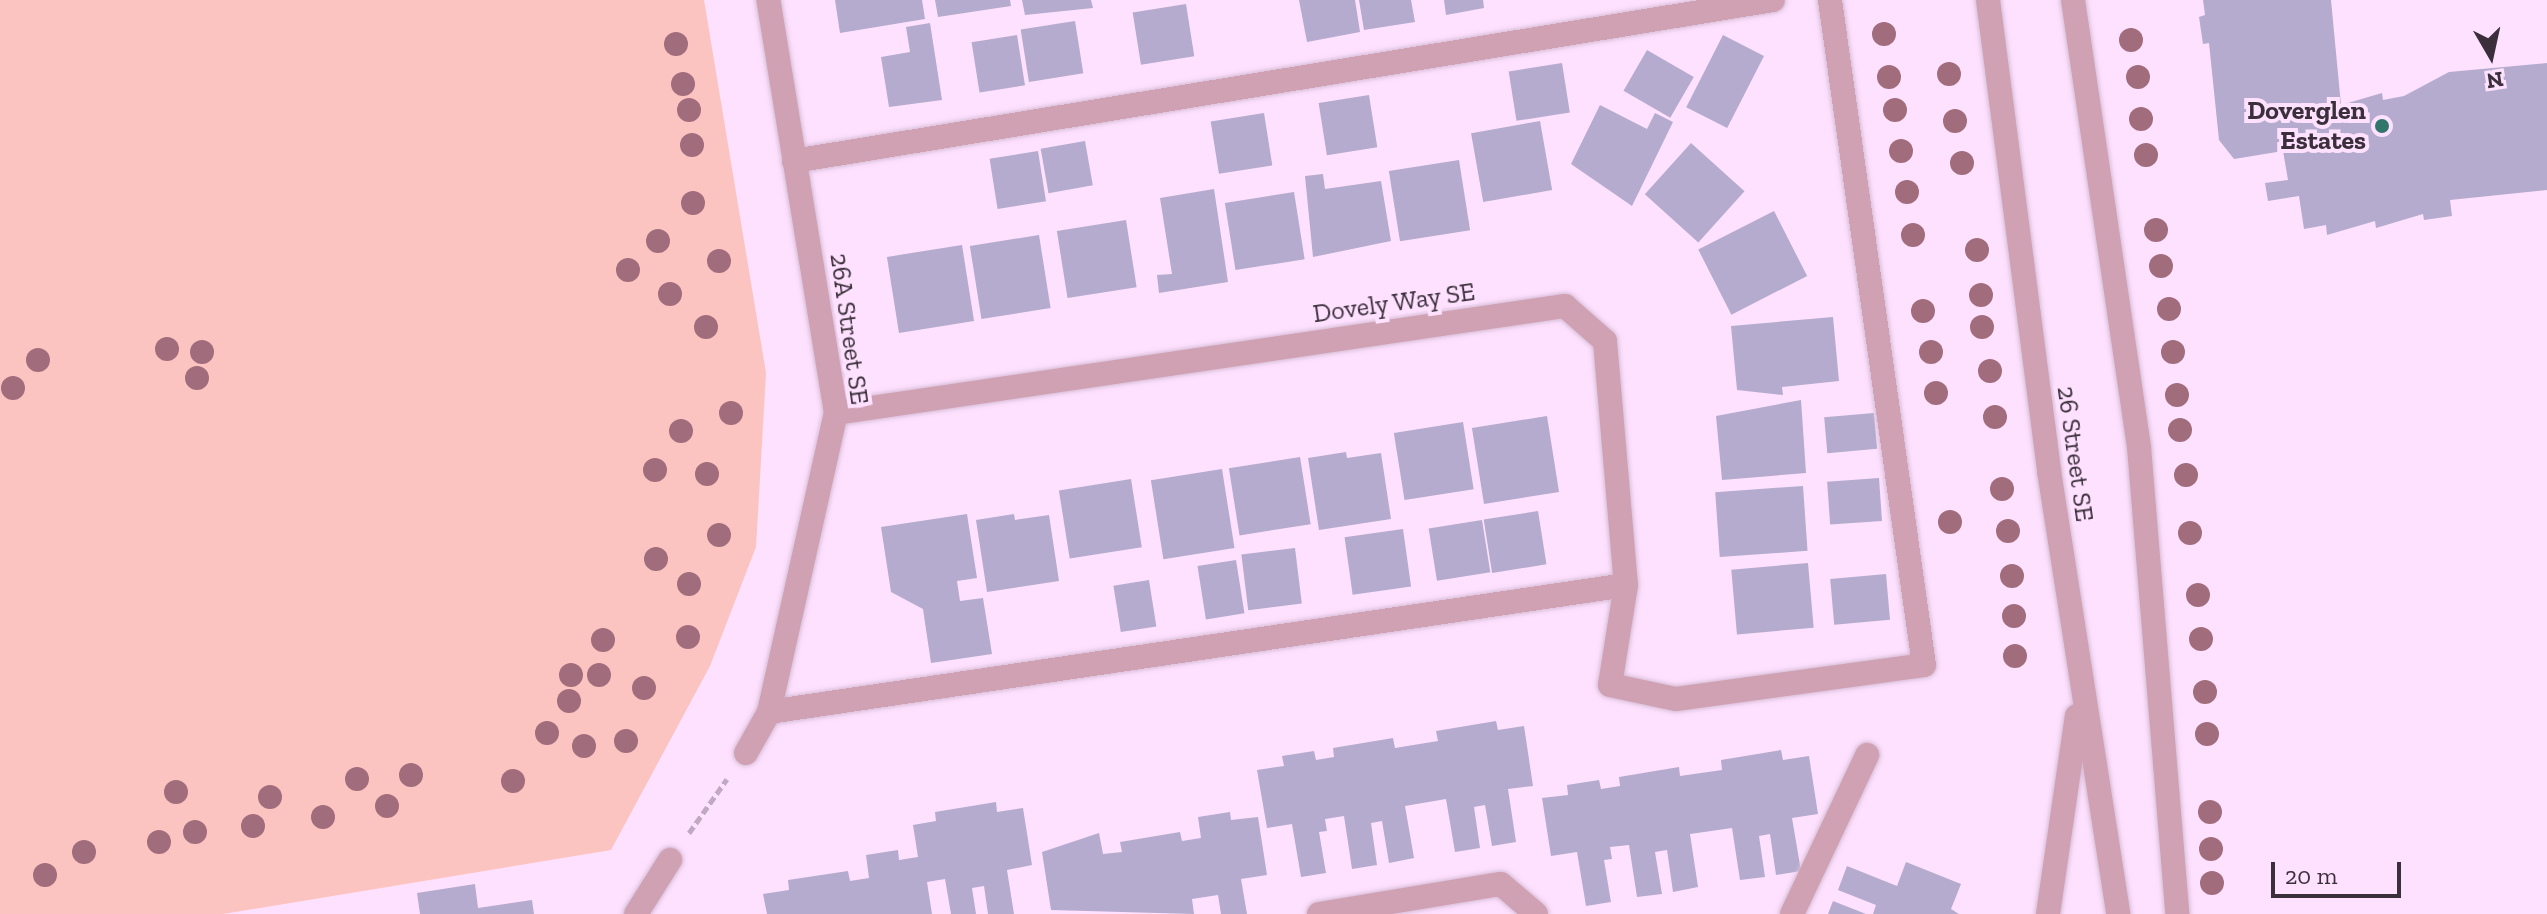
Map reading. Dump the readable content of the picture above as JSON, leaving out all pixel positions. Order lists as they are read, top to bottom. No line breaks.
{"streets":{"street":["Dovely Way SE","26A Street SE","26 Street SE"]},"crossings":[["Dovely Way SE","26A Street SE"]],"places":["Doverglen Estates"],"scale_bar":"20 m","north":"bottom"}
